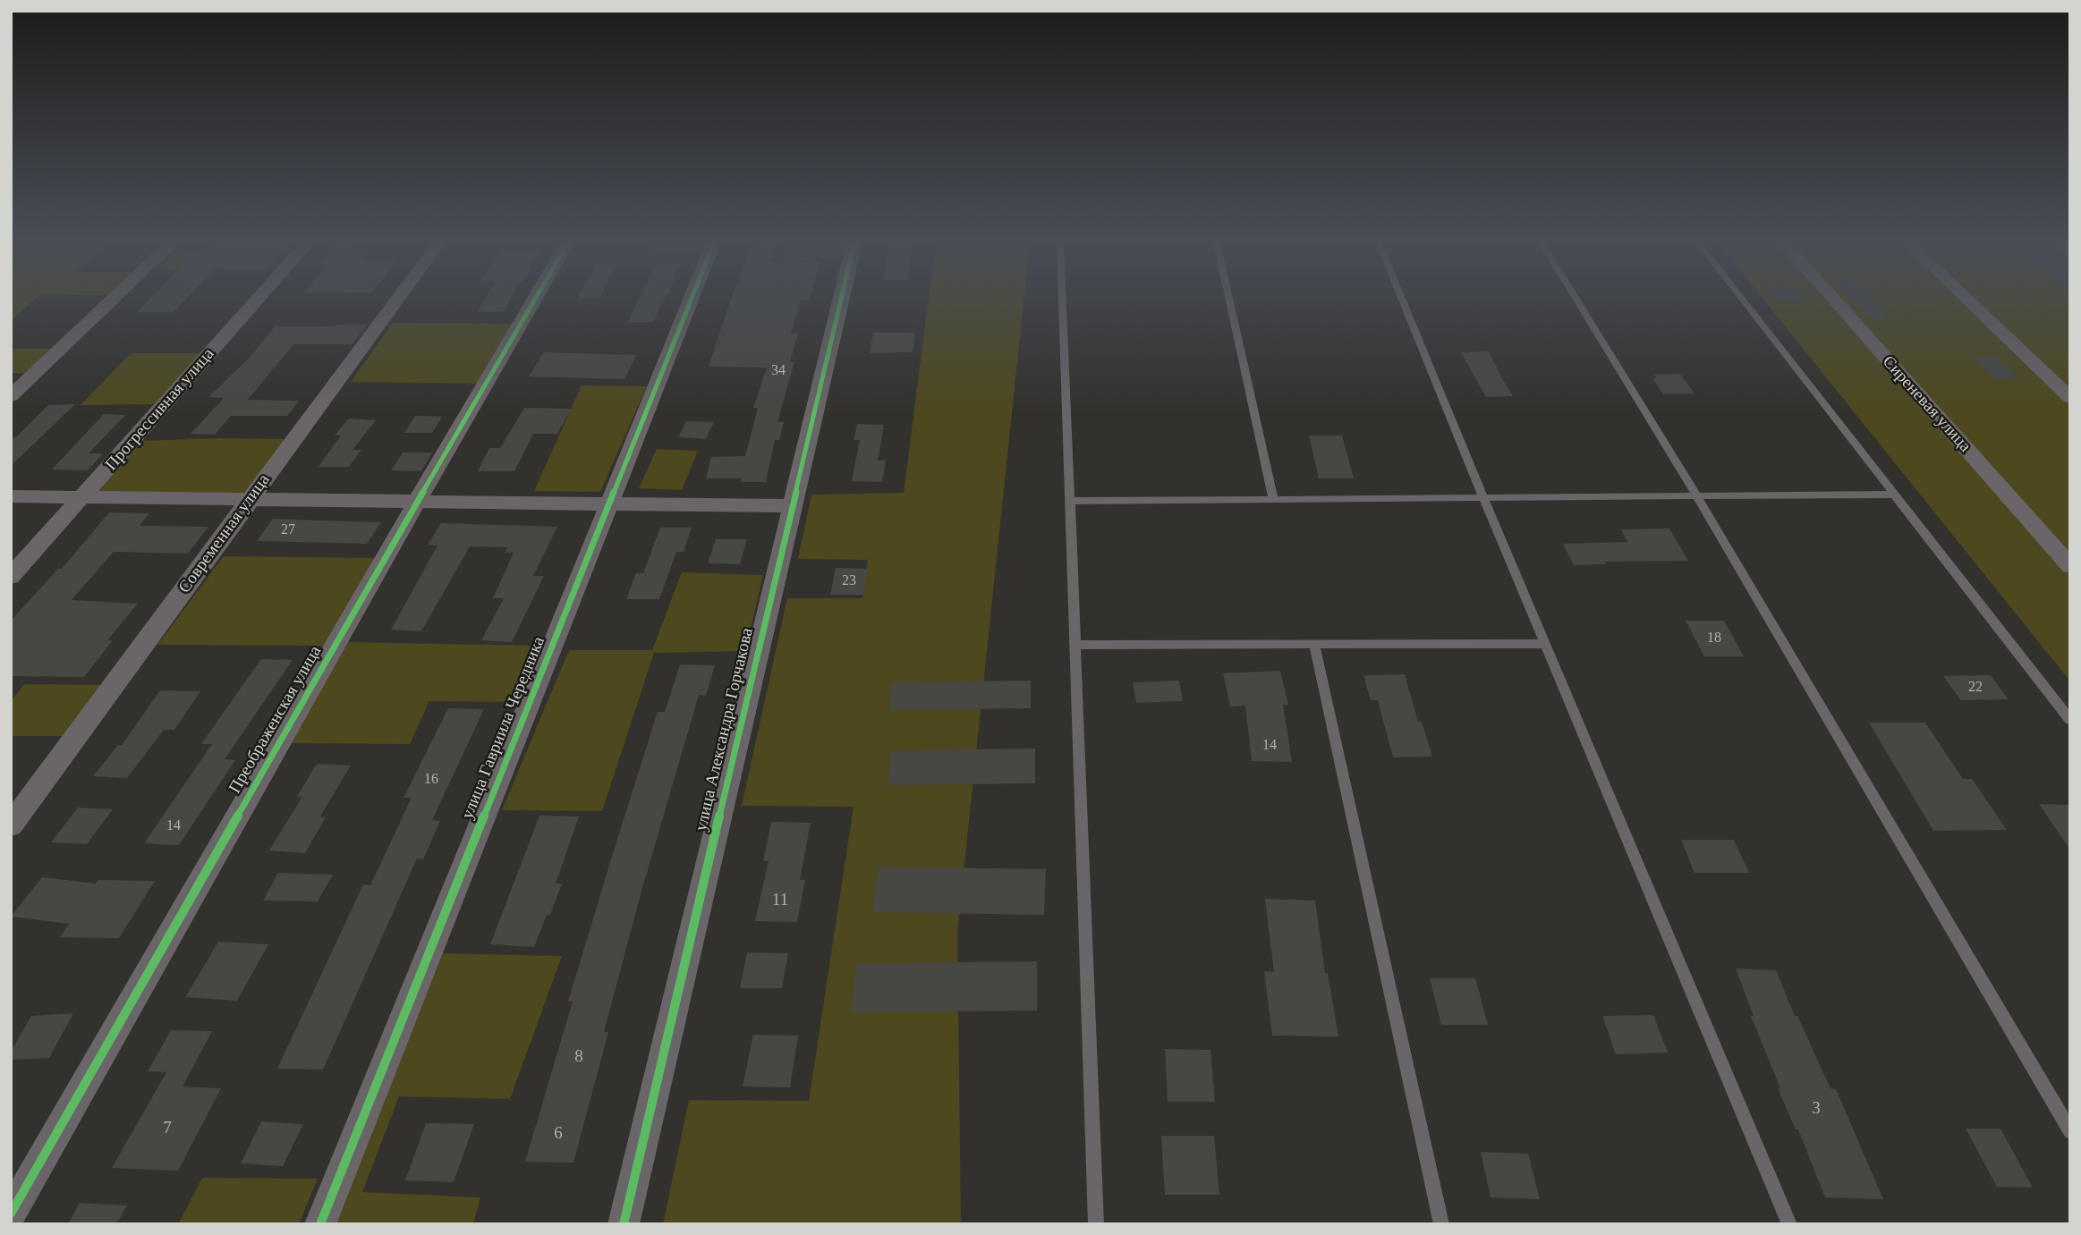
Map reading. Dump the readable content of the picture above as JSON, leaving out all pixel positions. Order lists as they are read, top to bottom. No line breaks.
{"streets":{"street":["Сиреневая улица","Прогрессивная улица","Современная улица","Преображенская улица","улица Гавриила Чередника","улица Александра Горчакова"]},"house_numbers":["34","27","23","18","22","14","16","14","11","8","3","7","6"]}
